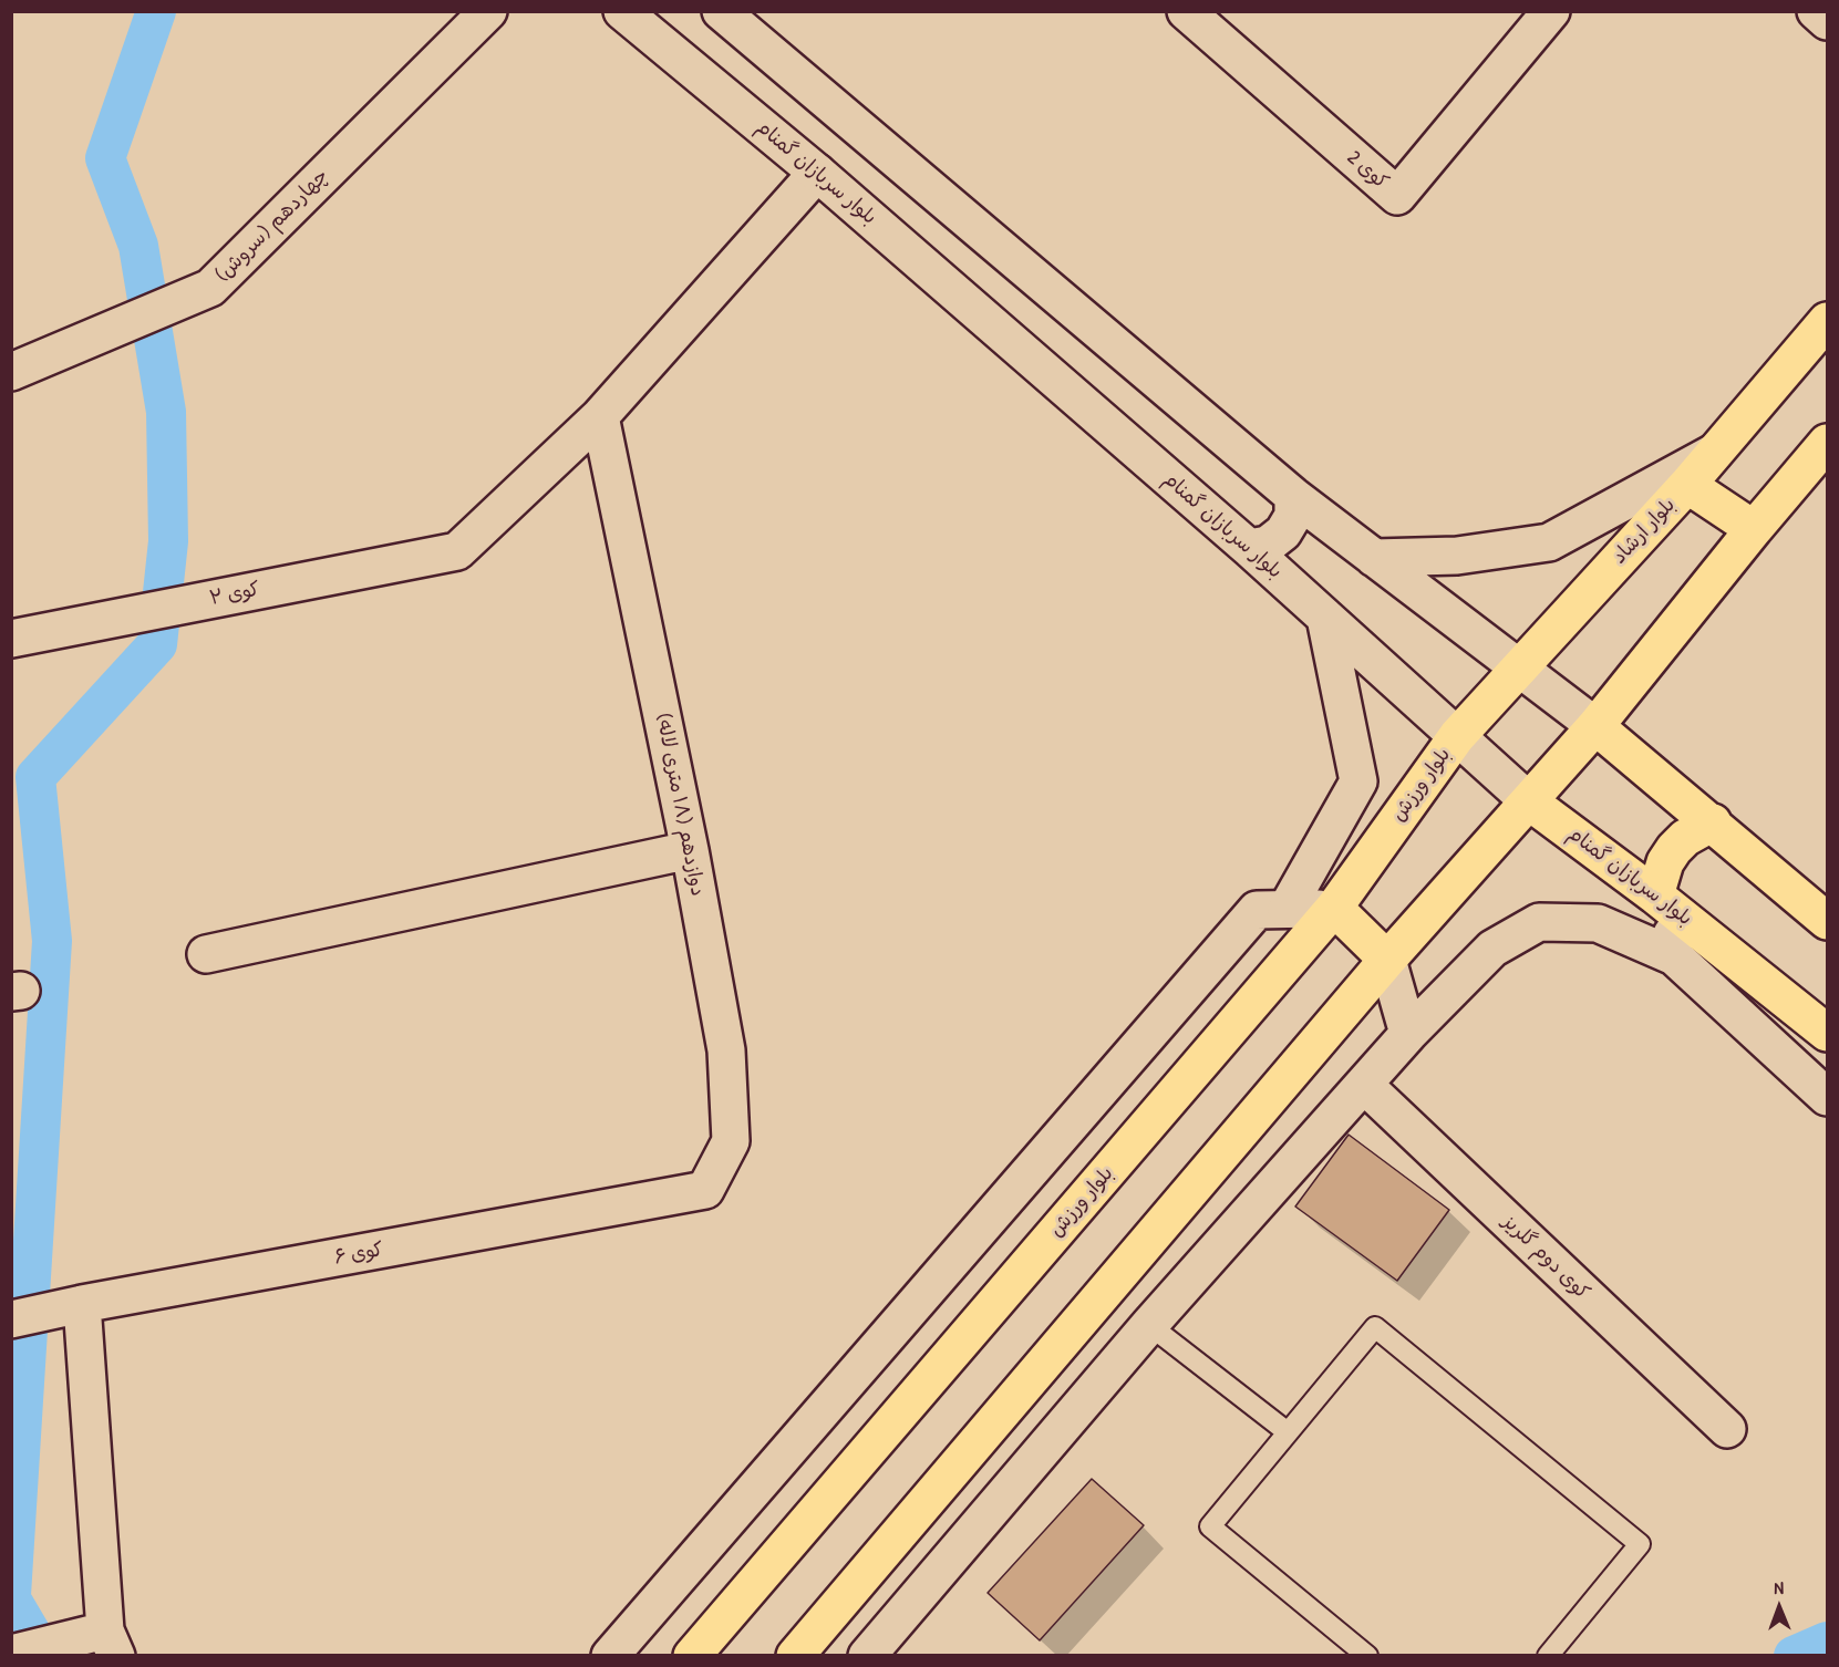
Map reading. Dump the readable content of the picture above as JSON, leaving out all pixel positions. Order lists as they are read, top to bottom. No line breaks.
{"streets":{"main road":["بلوار سربازان گمنام","بلوار ارشاد","بلوار ورزش"],"street":["کوی 2","چهاردهم (سروش)","کوی ۲","دوازدهم (۱۸ متری لاله)","کوی ۶","کوی دوم گلریز"]},"crossings":[["بلوار سربازان گمنام","بلوار ارشاد"],["بلوار سربازان گمنام","بلوار ورزش"],["بلوار ارشاد","بلوار ورزش"],["کوی ۲","دوازدهم (۱۸ متری لاله)"],["دوازدهم (۱۸ متری لاله)","کوی ۶"]],"north":"top"}
